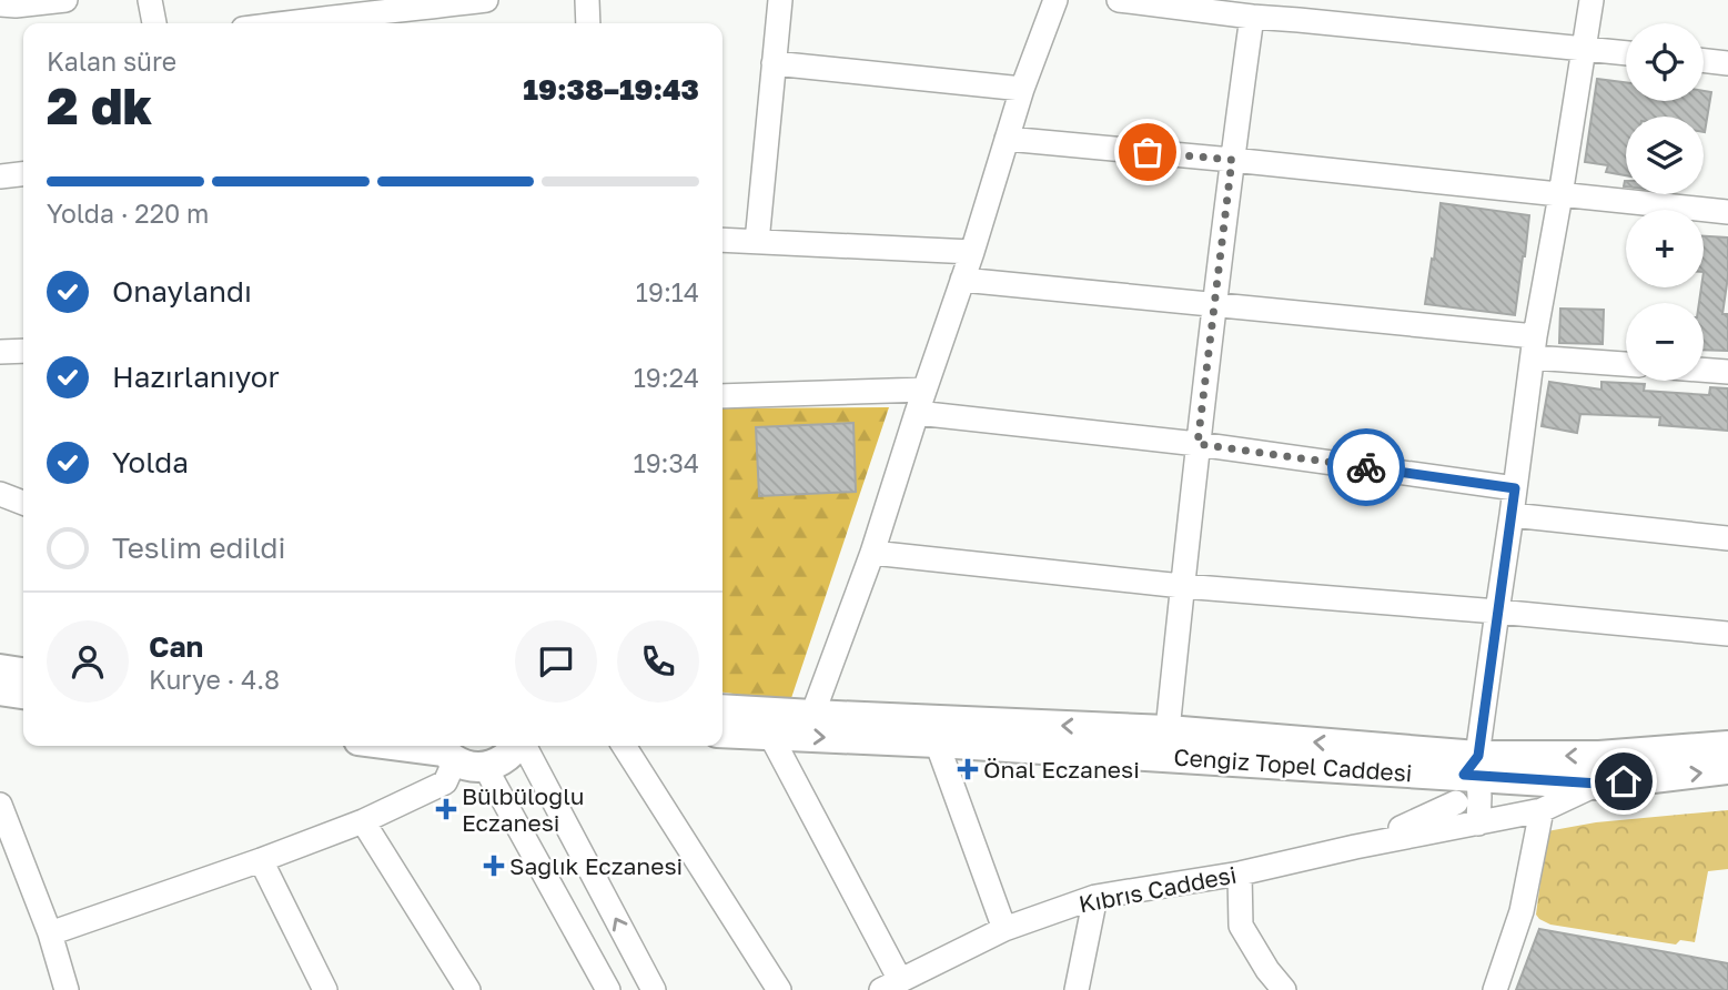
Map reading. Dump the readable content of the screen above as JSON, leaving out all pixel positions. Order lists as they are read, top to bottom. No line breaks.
{"streets":{"main road":["Cengiz Topel Caddesi"],"street":["Kıbrıs Caddesi"]},"places":{"health":["Önal Eczanesi","Bülbüloğlu Eczanesi","Sağlık Eczanesi"]},"page":{"map_buttons":["+","−"],"heading":["2 dk","Kalan süre","19:38–19:43"],"panel":["Can","Kurye · 4.8"],"bar":"Yolda · 220 m","list":[["Onaylandı","19:14"],["Hazırlanıyor","19:24"],["Yolda","19:34"],"Teslim edildi"]}}
